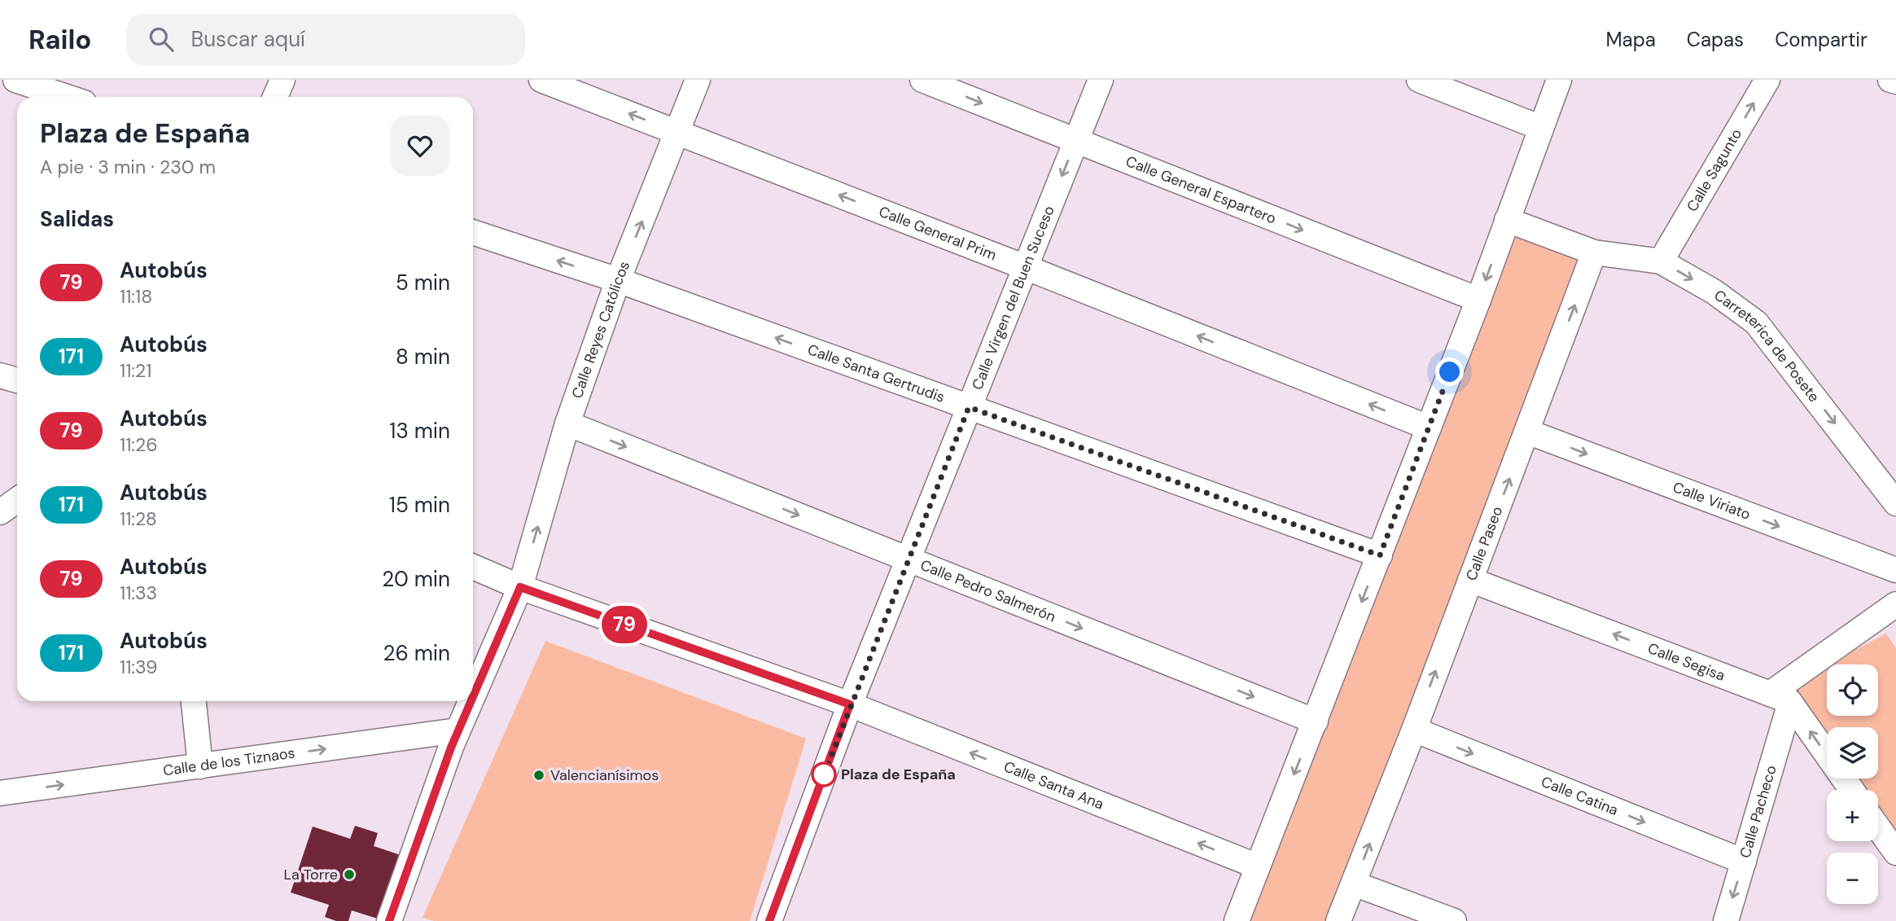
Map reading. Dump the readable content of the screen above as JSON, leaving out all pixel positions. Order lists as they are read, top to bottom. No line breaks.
{"streets":{"street":["Calle Sagunto","Calle General Espartero","Calle General Prim","Calle Virgen del Buen Suceso","Calle Reyes Católicos","Carreterica de Posete","Calle Santa Gertrudis","Calle Viriato","Calle Paseo","Calle Pedro Salmerón","Calle Segisa","Calle de los Tiznaos","Calle Santa Ana","Calle Catina","Calle Pacheco"]},"crossings":[["Calle Sagunto","Carreterica de Posete"],["Calle General Espartero","Calle Virgen del Buen Suceso"],["Calle General Prim","Calle Virgen del Buen Suceso"],["Calle General Prim","Calle Reyes Católicos"],["Calle Virgen del Buen Suceso","Calle Santa Gertrudis"],["Calle Virgen del Buen Suceso","Calle Pedro Salmerón"],["Calle Virgen del Buen Suceso","Calle Santa Ana"],["Calle Reyes Católicos","Calle Santa Gertrudis"],["Calle Reyes Católicos","Calle Pedro Salmerón"],["Carreterica de Posete","Calle Paseo"],["Calle Viriato","Calle Paseo"],["Calle Paseo","Calle Segisa"],["Calle Paseo","Calle Catina"],["Calle Segisa","Calle Pacheco"],["Calle Catina","Calle Pacheco"]],"one_way":["Calle General Espartero","Calle General Prim","Calle Reyes Católicos","Carreterica de Posete","Calle Santa Gertrudis","Calle Viriato","Calle Segisa","Calle de los Tiznaos","Calle Santa Ana"],"places":["Plaza de España","Valencianísimos","La Torre"],"lines":["bus line 79"],"page":{"header":"Railo","search":"Buscar aquí","nav":["Mapa","Capas","Compartir"],"on_map":"79","heading":[["Plaza de España","A pie · 3 min · 230 m"],"Salidas"],"list":[{"mark":"79","name":"Autobús","note":"11:18","value":"5 min"},{"mark":"171","name":"Autobús","note":"11:21","value":"8 min"},{"mark":"79","name":"Autobús","note":"11:26","value":"13 min"},{"mark":"171","name":"Autobús","note":"11:28","value":"15 min"},{"mark":"79","name":"Autobús","note":"11:33","value":"20 min"},{"mark":"171","name":"Autobús","note":"11:39","value":"26 min"}],"map_buttons":["+","−"]}}
